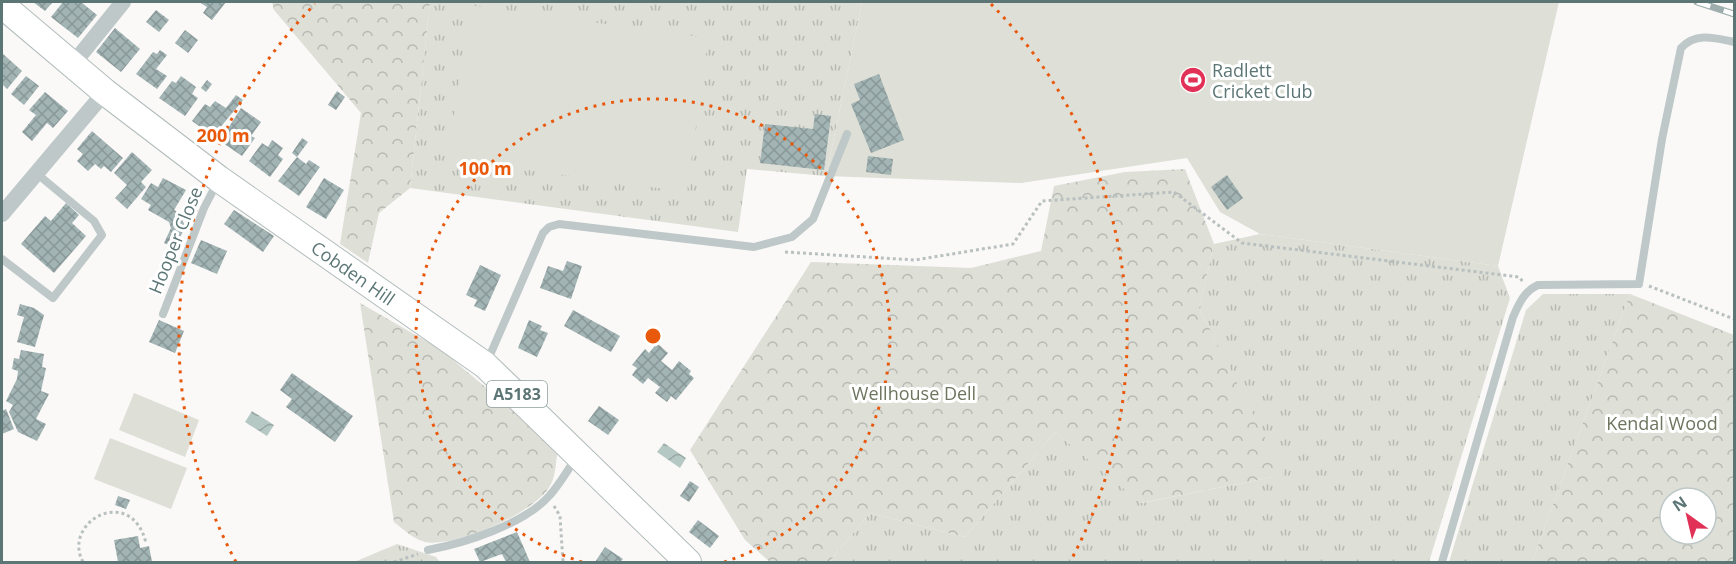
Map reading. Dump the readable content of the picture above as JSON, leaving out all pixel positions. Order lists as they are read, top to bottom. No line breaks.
{"streets":{"main road":["Cobden Hill","A5183"],"lane":["Hooper Close"]},"crossings":[["Hooper Close","Cobden Hill"]],"parks":["Wellhouse Dell","Kendal Wood"],"places":{"sports":["Radlett Cricket Club"]},"north":"top left","rings":["200 m","100 m"]}
